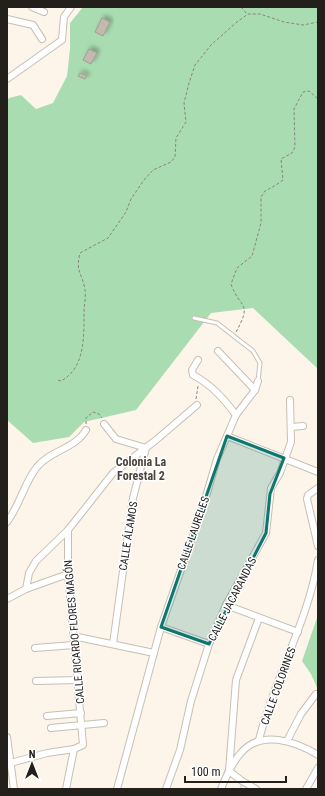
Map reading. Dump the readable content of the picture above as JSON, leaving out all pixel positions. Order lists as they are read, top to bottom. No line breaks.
{"streets":{"street":["CALLE LAURELES","CALLE ÁLAMOS","CALLE JACARANDAS","CALLE RICARDO FLORES MAGÓN","CALLE COLORINES"]},"crossings":[["CALLE JACARANDAS","CALLE COLORINES"]],"districts":["Colonia La Forestal 2"],"scale_bar":"100 m","north":"top"}
